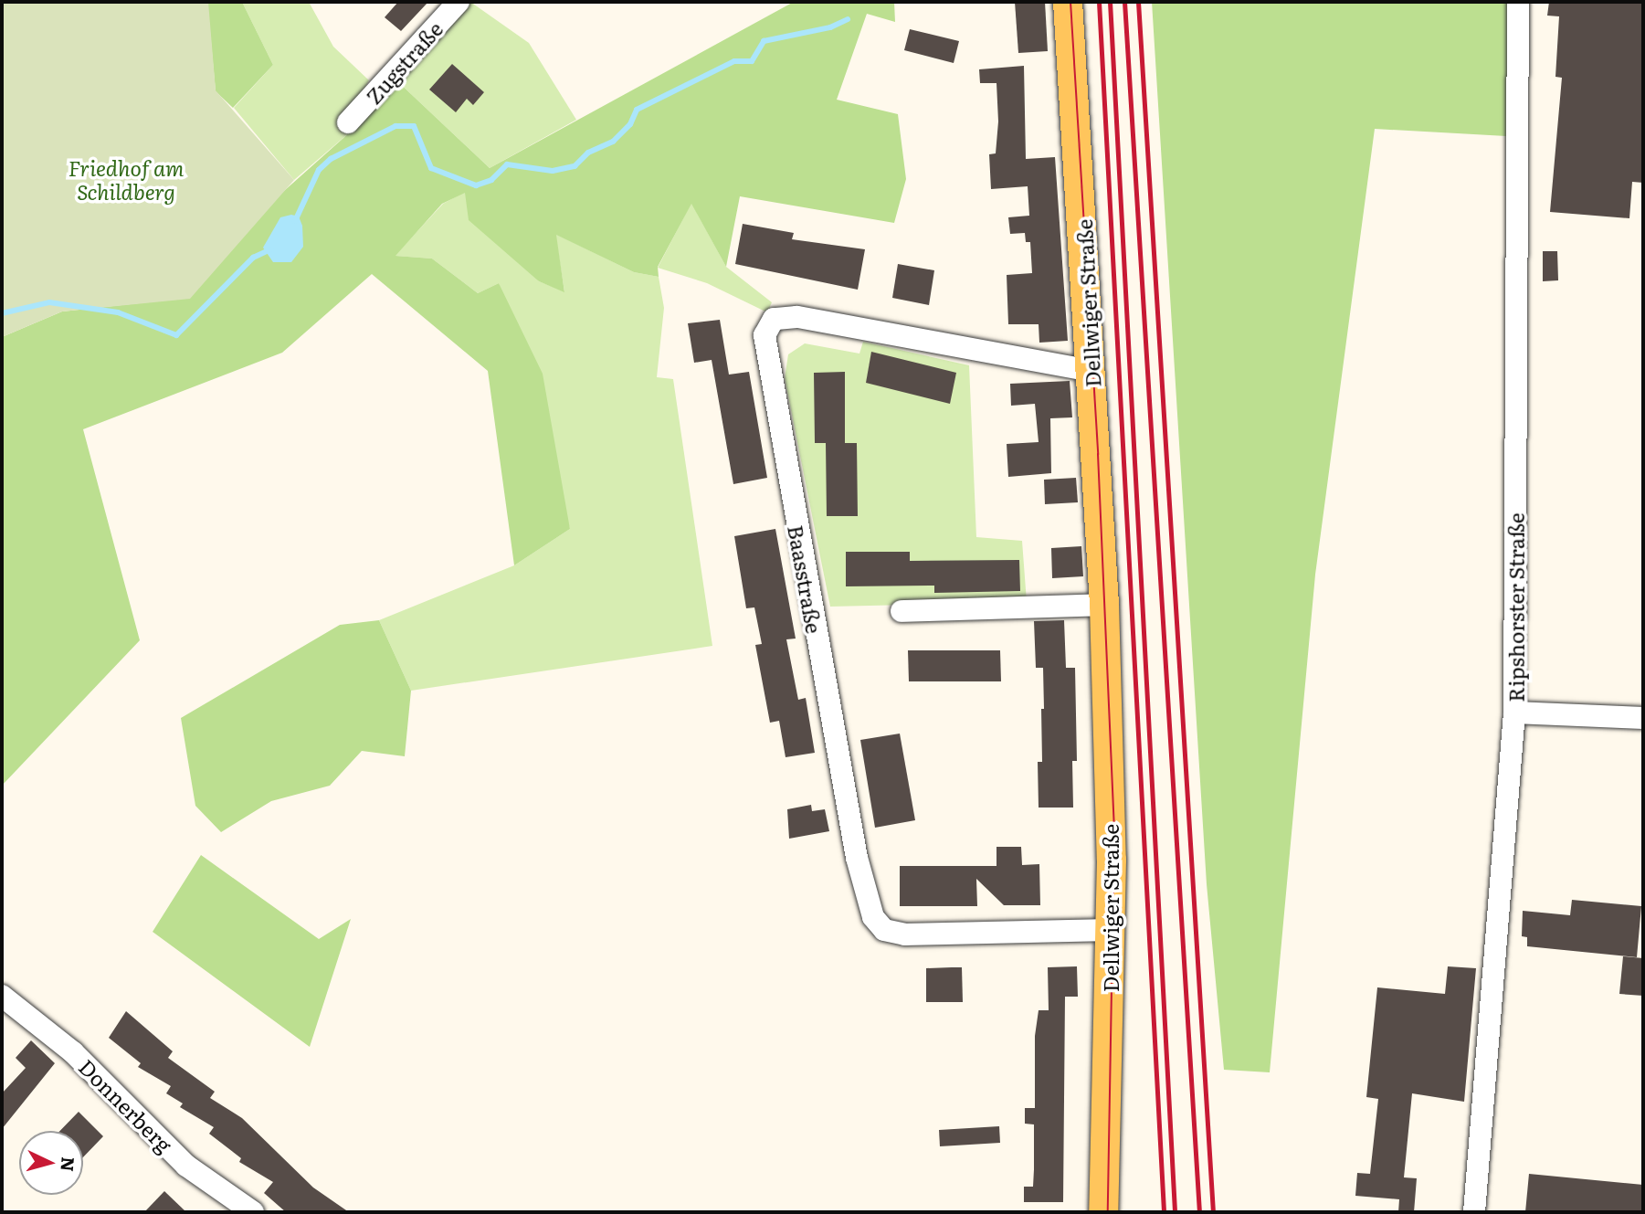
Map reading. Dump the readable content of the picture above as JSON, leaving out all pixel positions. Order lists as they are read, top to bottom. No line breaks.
{"streets":{"main road":["Dellwiger Straße"],"street":["Zugstraße","Baasstraße","Ripshorster Straße","Donnerberg"]},"crossings":[["Dellwiger Straße","Baasstraße"]],"parks":["Friedhof am Schildberg"],"north":"right"}
